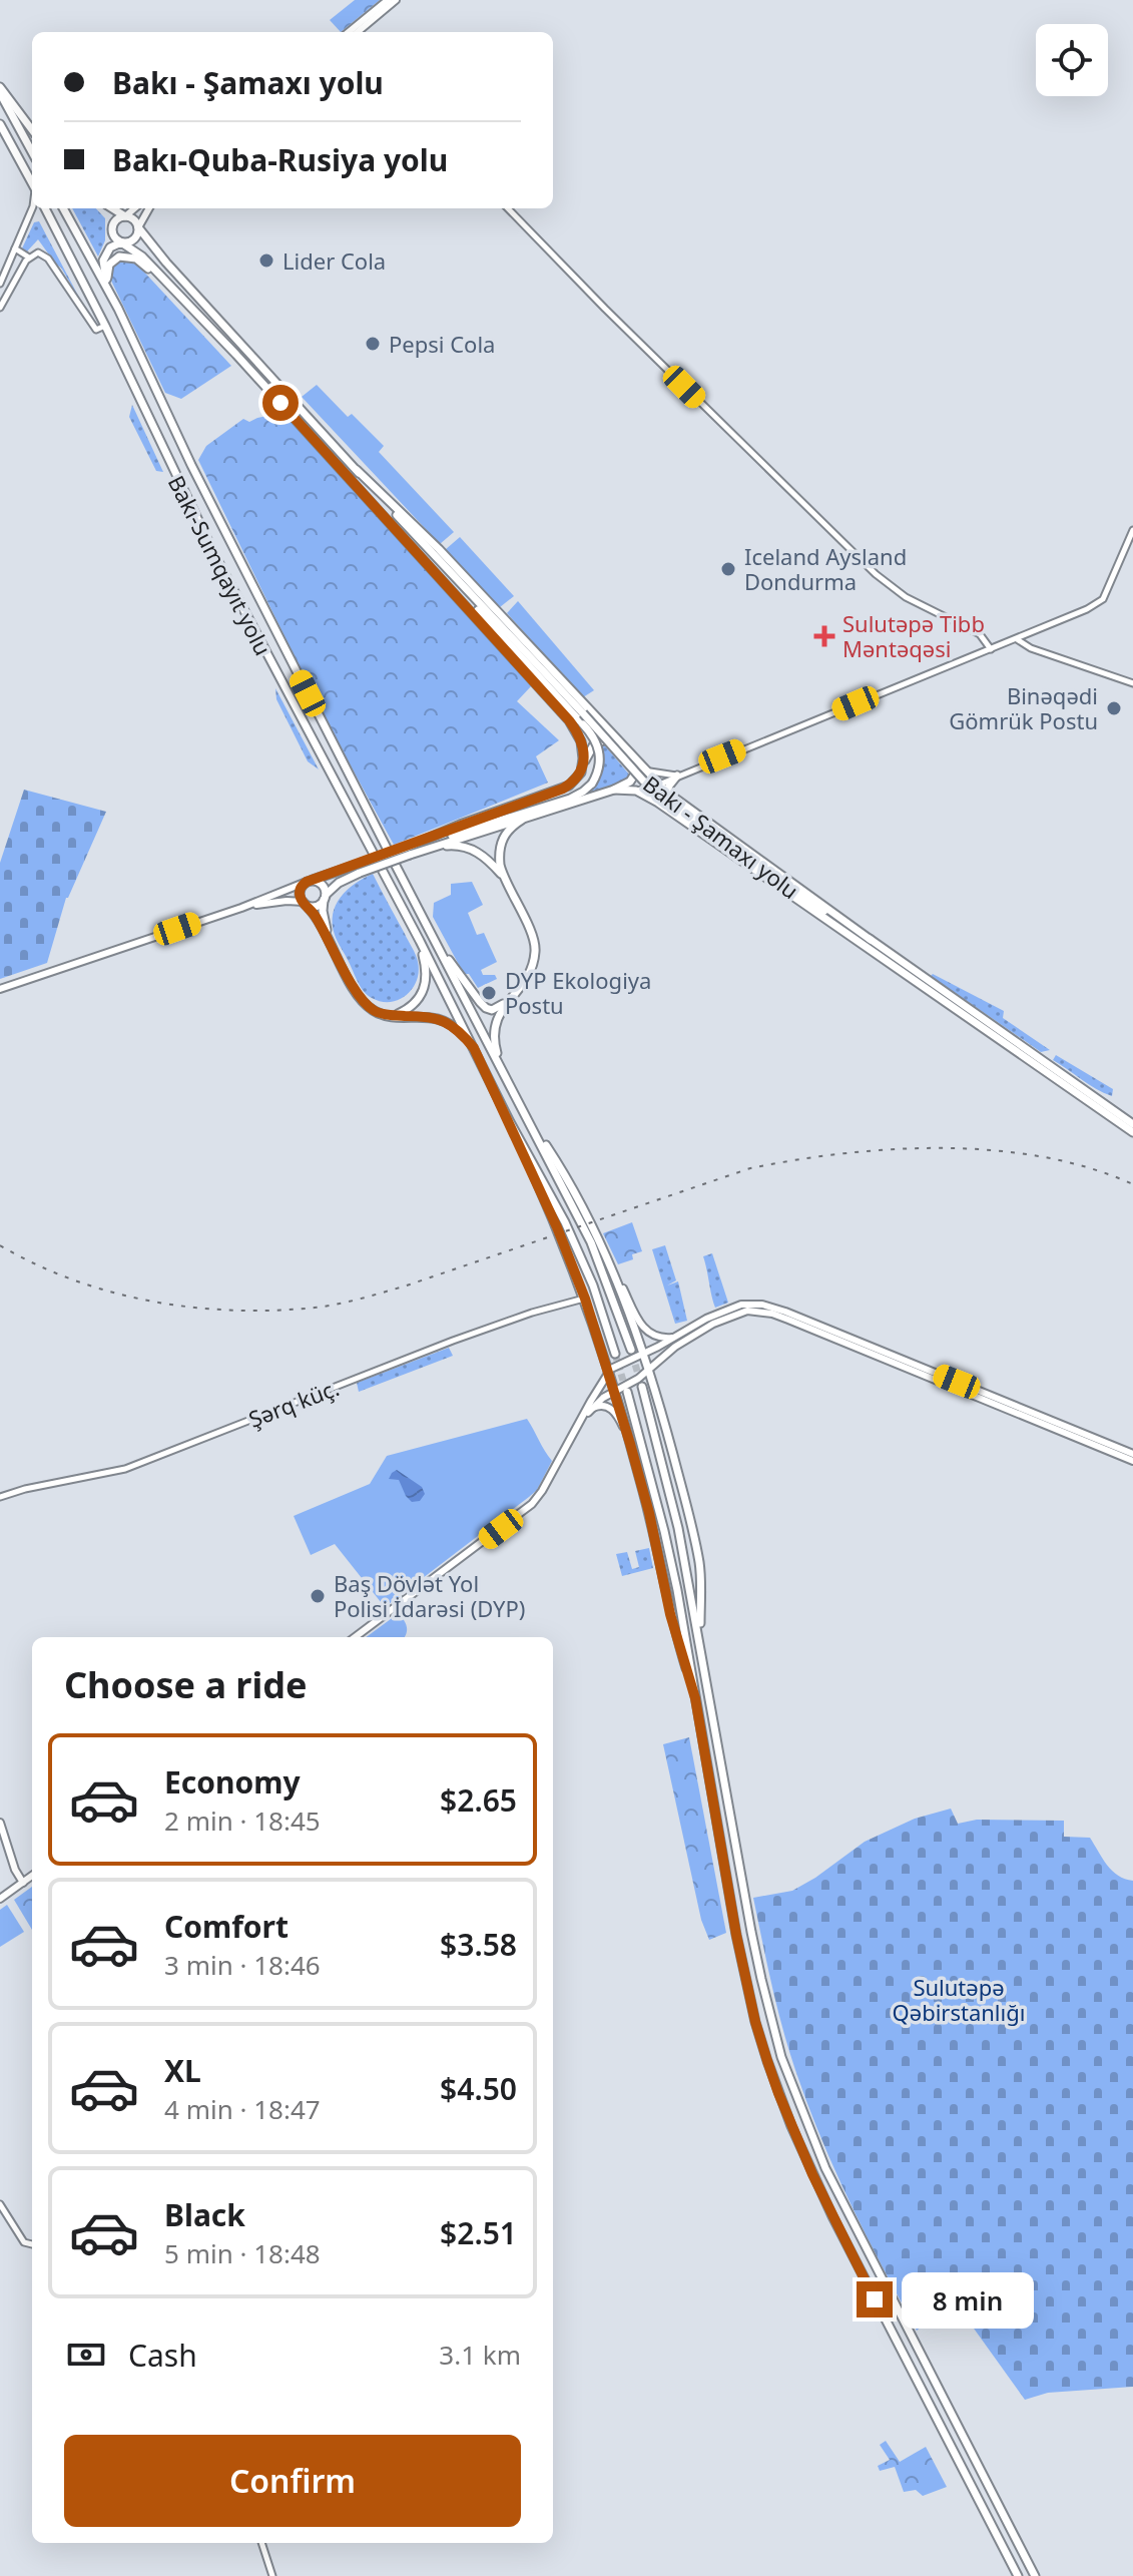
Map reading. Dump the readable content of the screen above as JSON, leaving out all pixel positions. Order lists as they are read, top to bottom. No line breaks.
{"streets":{"highway":["Bakı-Sumqayıt yolu","Bakı - Şamaxı yolu"],"street":["Şərq küç."]},"parks":["Sulutəpə Qəbirstanlığı"],"places":{"other":["Lider Cola","Pepsi Cola","Iceland Aysland Dondurma","Binəqədi Gömrük Postu","DYP Ekologiya Postu","Baş Dövlət Yol Polisi İdarəsi (DYP)"],"health":["Sulutəpə Tibb Məntəqəsi"]},"page":{"banner":["Bakı - Şamaxı yolu","Bakı-Quba-Rusiya yolu"],"heading":"Choose a ride","list":[{"name":"Economy","note":"2 min · 18:45","value":"$2.65"},{"name":"Comfort","note":"3 min · 18:46","value":"$3.58"},{"name":"XL","note":"4 min · 18:47","value":"$4.50"},{"name":"Black","note":"5 min · 18:48","value":"$2.51"}],"bubble":"8 min","pay":["Cash","3.1 km"],"buttons":"Confirm"}}
